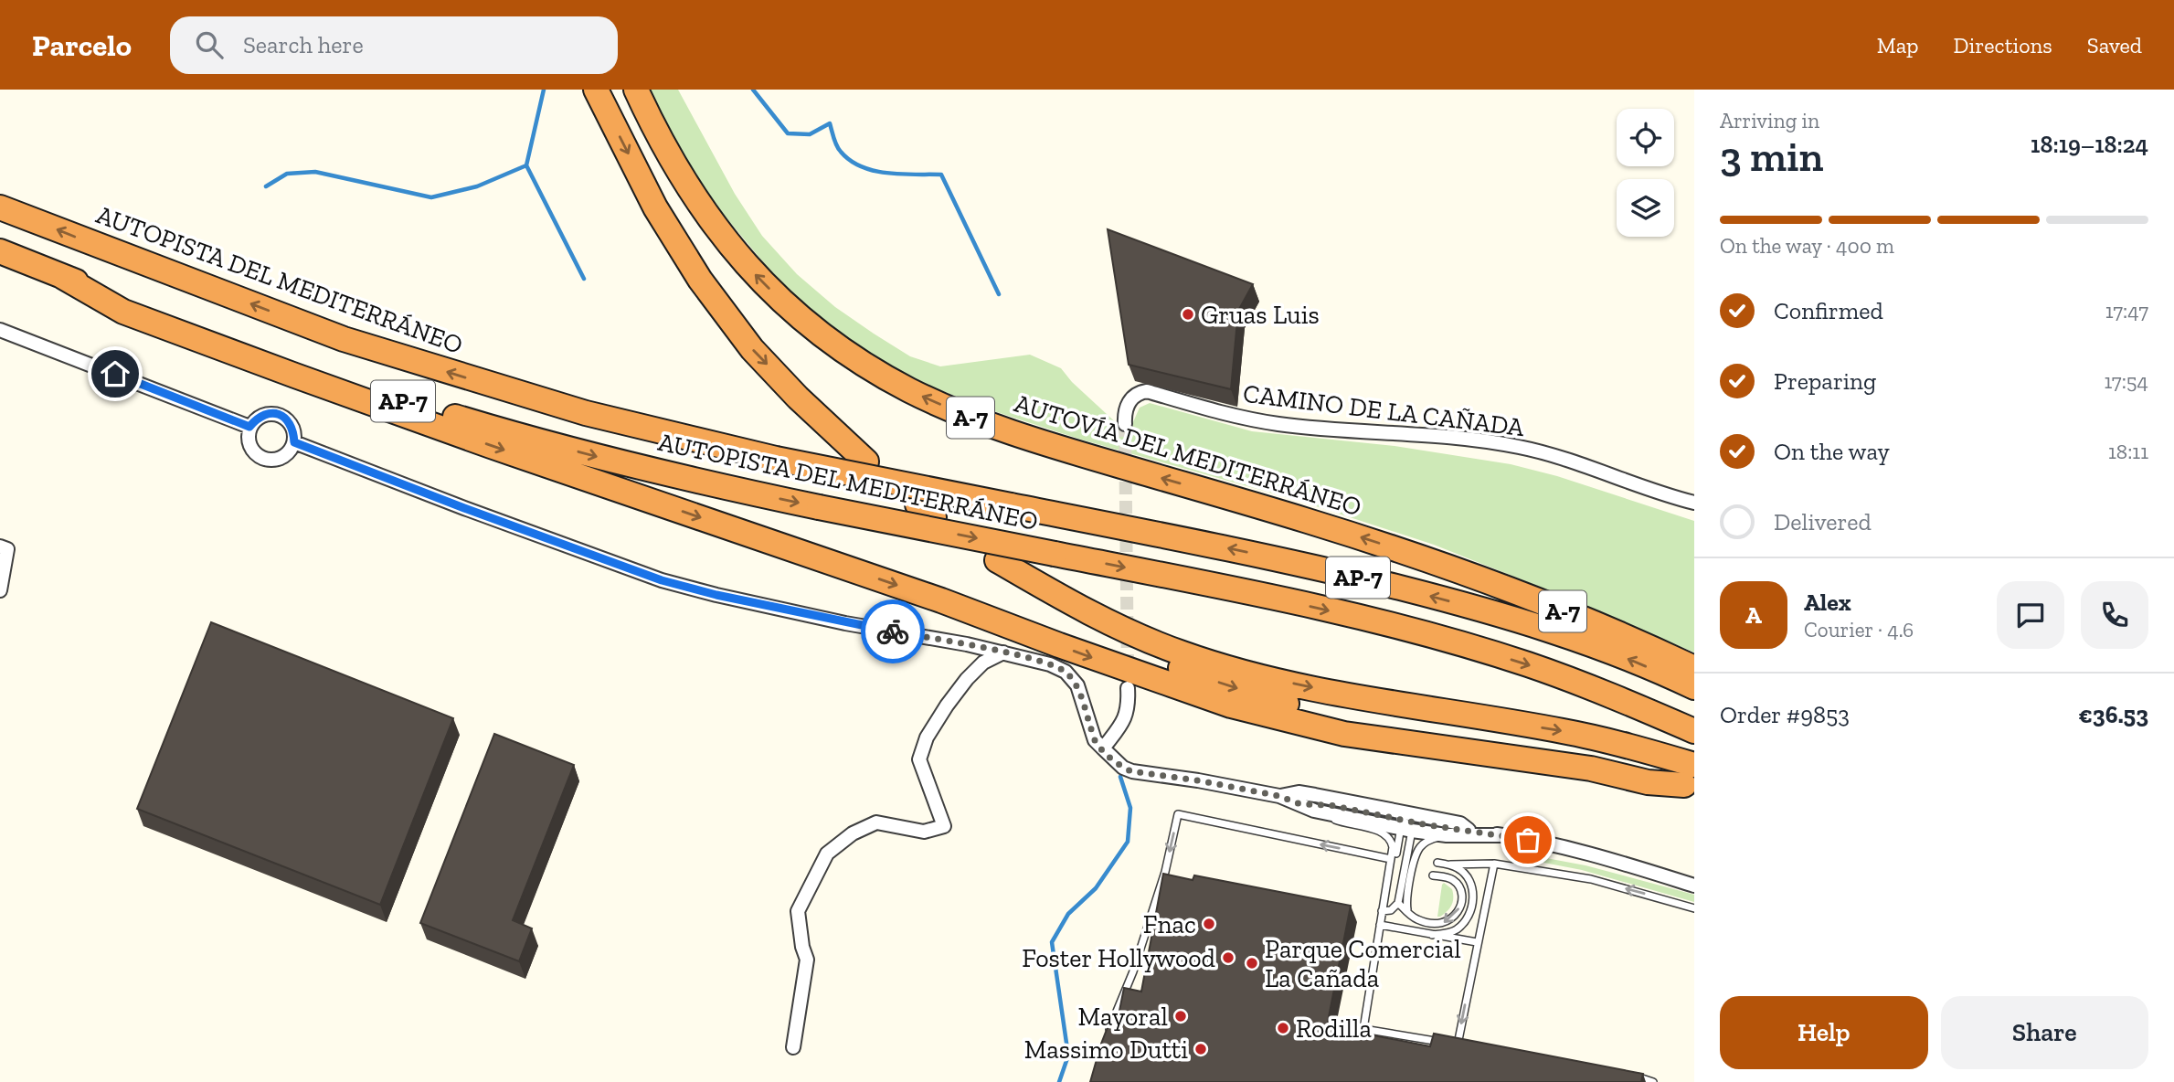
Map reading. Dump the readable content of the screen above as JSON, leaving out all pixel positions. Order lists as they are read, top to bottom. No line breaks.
{"streets":{"highway":["AUTOPISTA DEL MEDITERRÁNEO","AP-7","A-7","AUTOVÍA DEL MEDITERRÁNEO"],"street":["CAMINO DE LA CAÑADA"]},"places":["Gruas Luis","Fnac","Foster Hollywood","Parque Comercial La Cañada","Mayoral","Rodilla","Massimo Dutti"],"page":{"header":"Parcelo","search":"Search here","nav":["Map","Directions","Saved"],"heading":["3 min","Arriving in","18:19–18:24"],"panel":["Alex","Courier · 4.6","Order #9853","€36.53"],"bar":"On the way · 400 m","list":[["Confirmed","17:47"],["Preparing","17:54"],["On the way","18:11"],"Delivered"],"round":"A","buttons":["Help","Share"]}}
